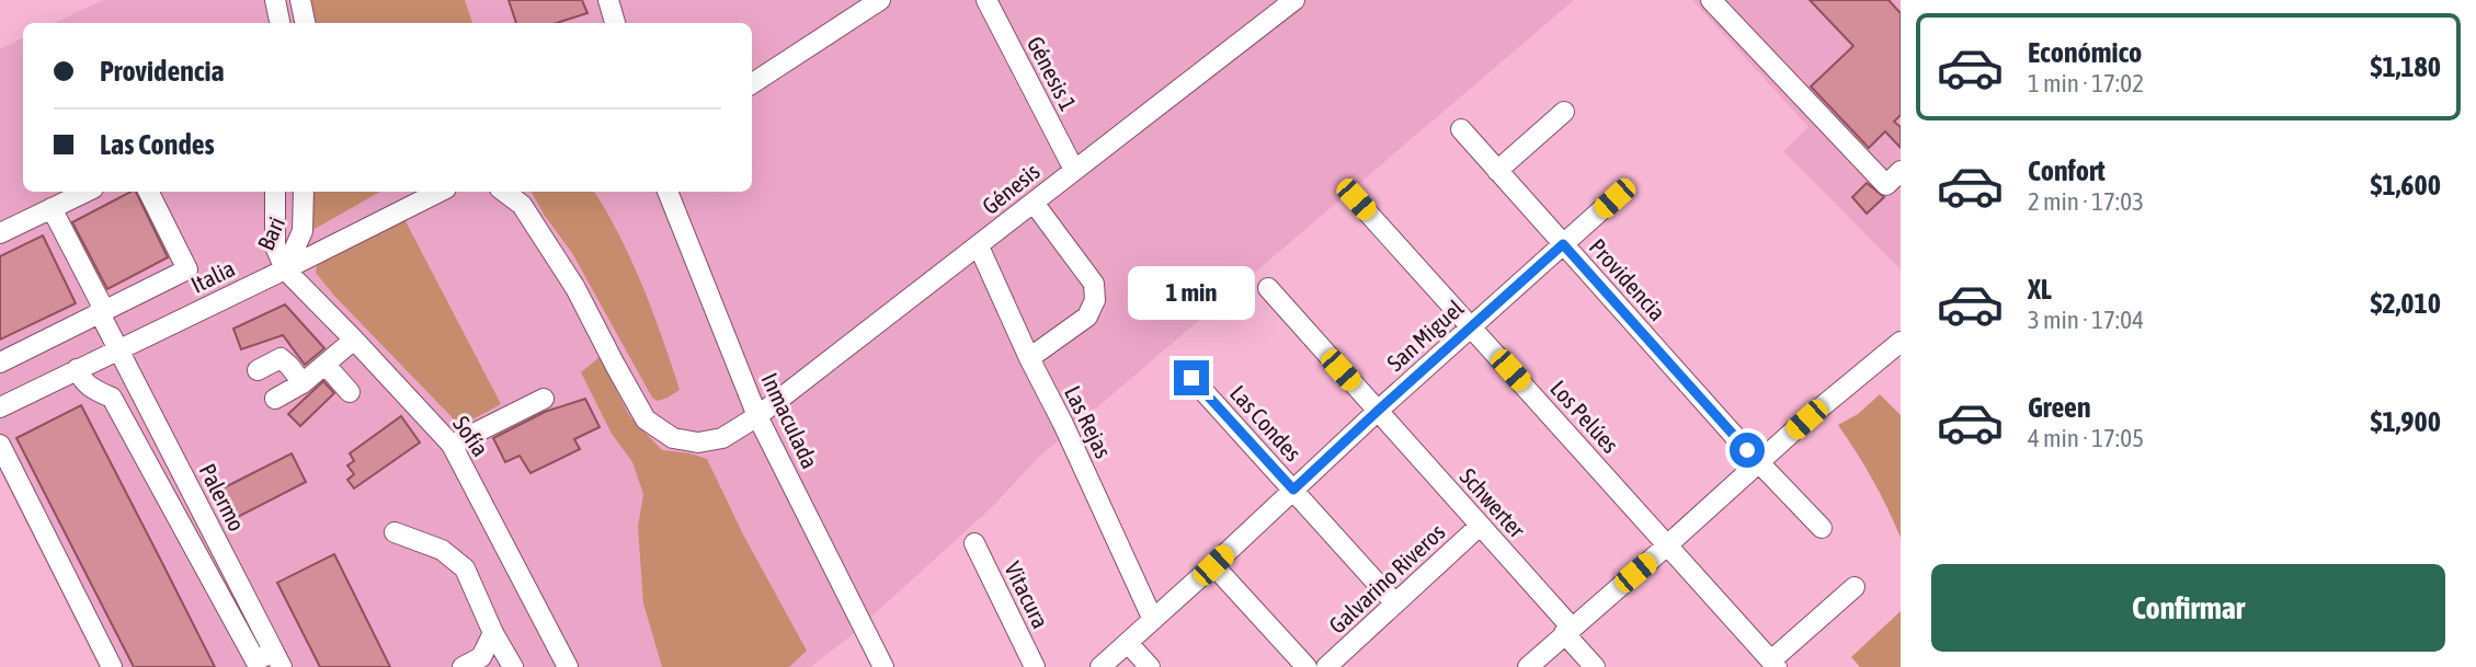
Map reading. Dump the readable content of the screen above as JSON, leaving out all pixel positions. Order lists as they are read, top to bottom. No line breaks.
{"streets":{"street":["Génesis 1","Génesis","Bari","Italia","Providencia","San Miguel","Los Pelúes","Inmaculada","Las Rejas","Las Condes","Sofía","Palermo","Schwerter","Galvarino Riveros","Vitacura"]},"crossings":[["Génesis 1","Génesis"],["Génesis","Inmaculada"],["Génesis","Las Rejas"],["Bari","Italia"],["Bari","Sofía"],["Italia","Sofía"],["Italia","Palermo"],["Providencia","San Miguel"],["San Miguel","Los Pelúes"],["San Miguel","Las Rejas"],["San Miguel","Las Condes"],["San Miguel","Schwerter"],["Las Condes","Galvarino Riveros"],["Schwerter","Galvarino Riveros"]],"page":{"list":[{"name":"Económico","note":"1 min · 17:02","value":"$1,180"},{"name":"Confort","note":"2 min · 17:03","value":"$1,600"},{"name":"XL","note":"3 min · 17:04","value":"$2,010"},{"name":"Green","note":"4 min · 17:05","value":"$1,900"}],"banner":["Providencia","Las Condes"],"bubble":"1 min","buttons":"Confirmar"}}
